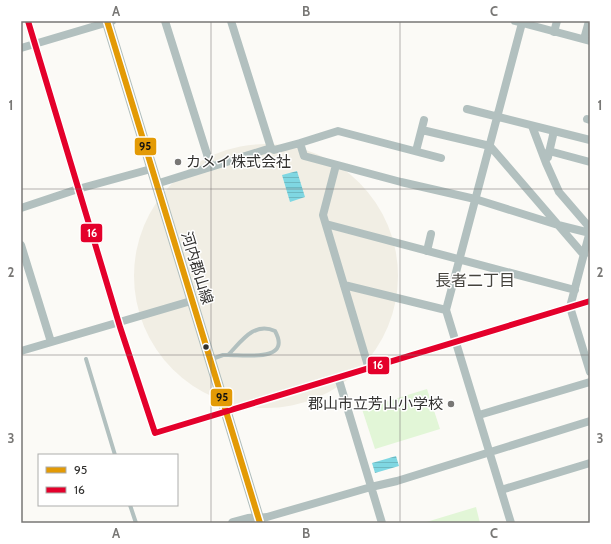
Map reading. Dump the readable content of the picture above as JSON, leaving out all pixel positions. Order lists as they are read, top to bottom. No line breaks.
{"streets":{"main road":["河内郡山線"]},"districts":["長者二丁目"],"places":["カメイ株式会社","郡山市立芳山小学校"],"lines":["transit line 95","transit line 16"],"legend":["95","16"],"grid":{"columns":["A","B","C"],"rows":["1","2","3"]}}
